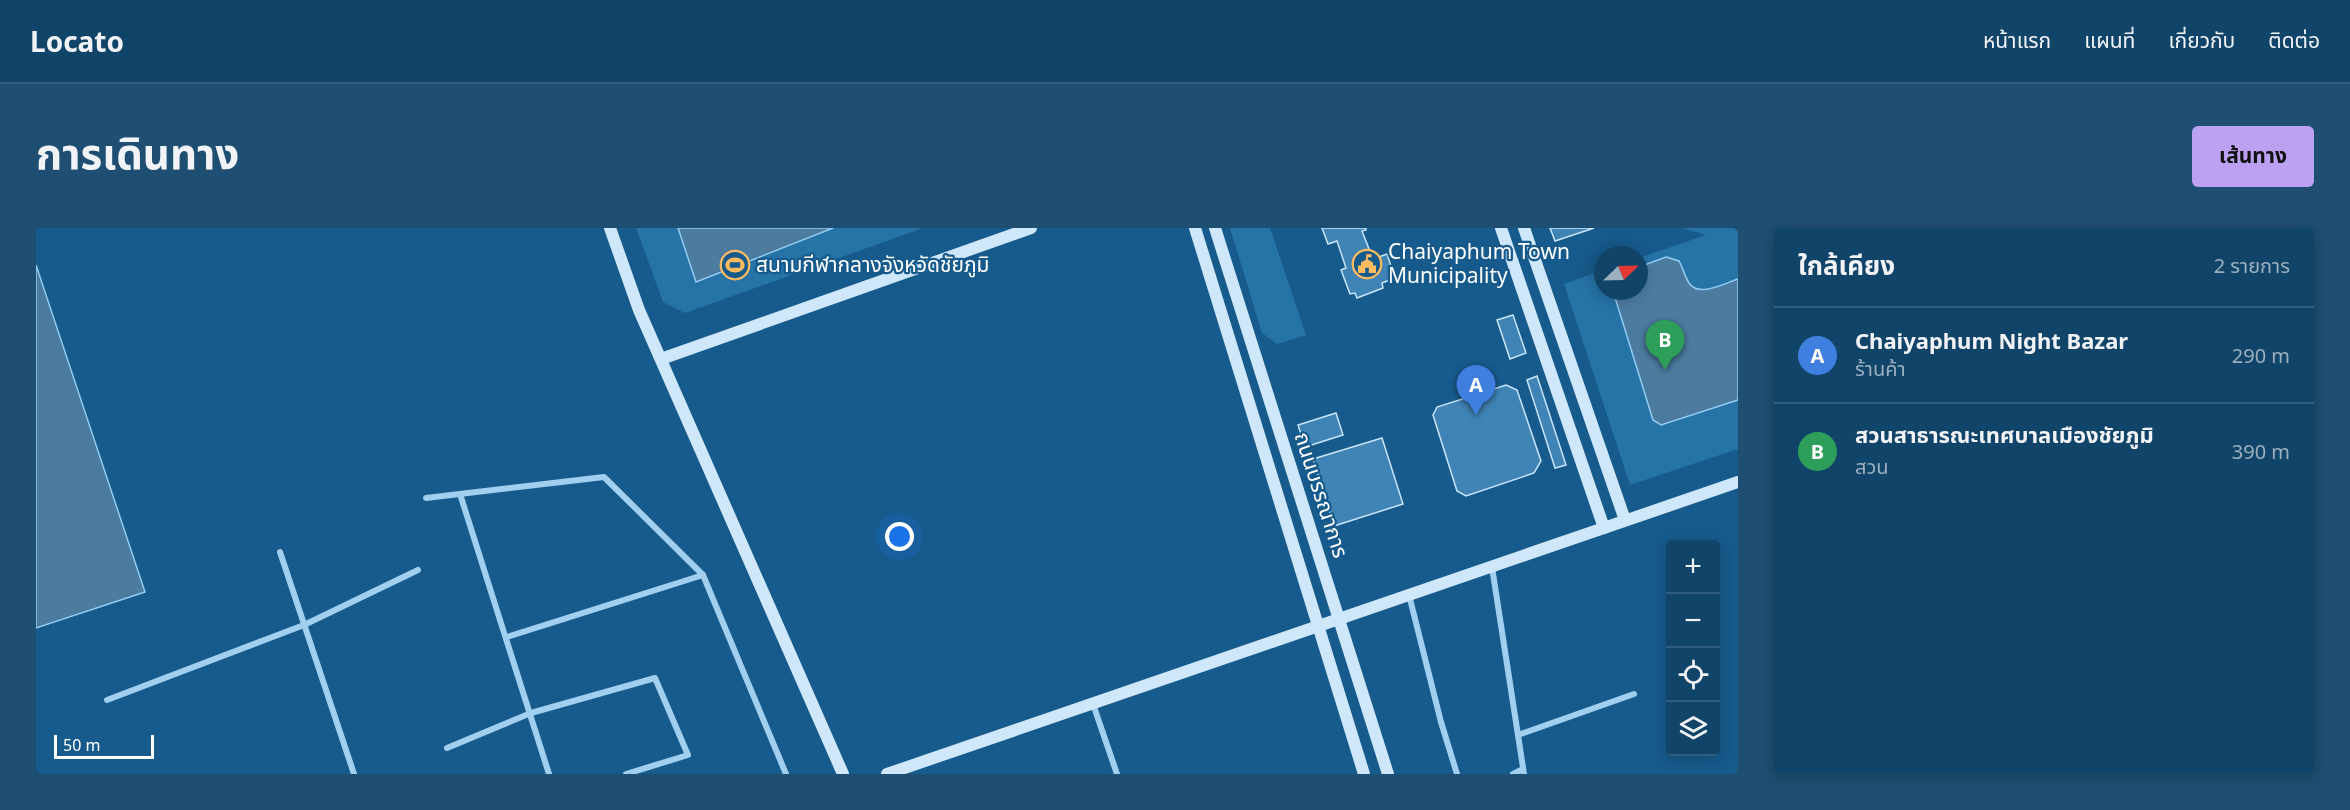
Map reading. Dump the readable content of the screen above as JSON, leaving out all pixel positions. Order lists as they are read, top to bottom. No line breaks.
{"streets":{"street":["ถนนบรรณาการ"]},"places":{"public building":["Chaiyaphum Town Municipality"],"sports":["สนามกีฬากลางจังหวัดชัยภูมิ"]},"scale_bar":"50 m","north":"top right","page":{"header":"Locato","nav":["หน้าแรก","แผนที่","เกี่ยวกับ","ติดต่อ"],"title":"การเดินทาง","buttons":"เส้นทาง","heading":["ใกล้เคียง","2 รายการ"],"list":[{"mark":"A","name":"Chaiyaphum Night Bazar","note":"ร้านค้า","value":"290 m"},{"mark":"B","name":"สวนสาธารณะเทศบาลเมืองชัยภูมิ","note":"สวน","value":"390 m"}],"pins":["B","A"],"map_buttons":["+","−"],"scale":"50 m"}}
